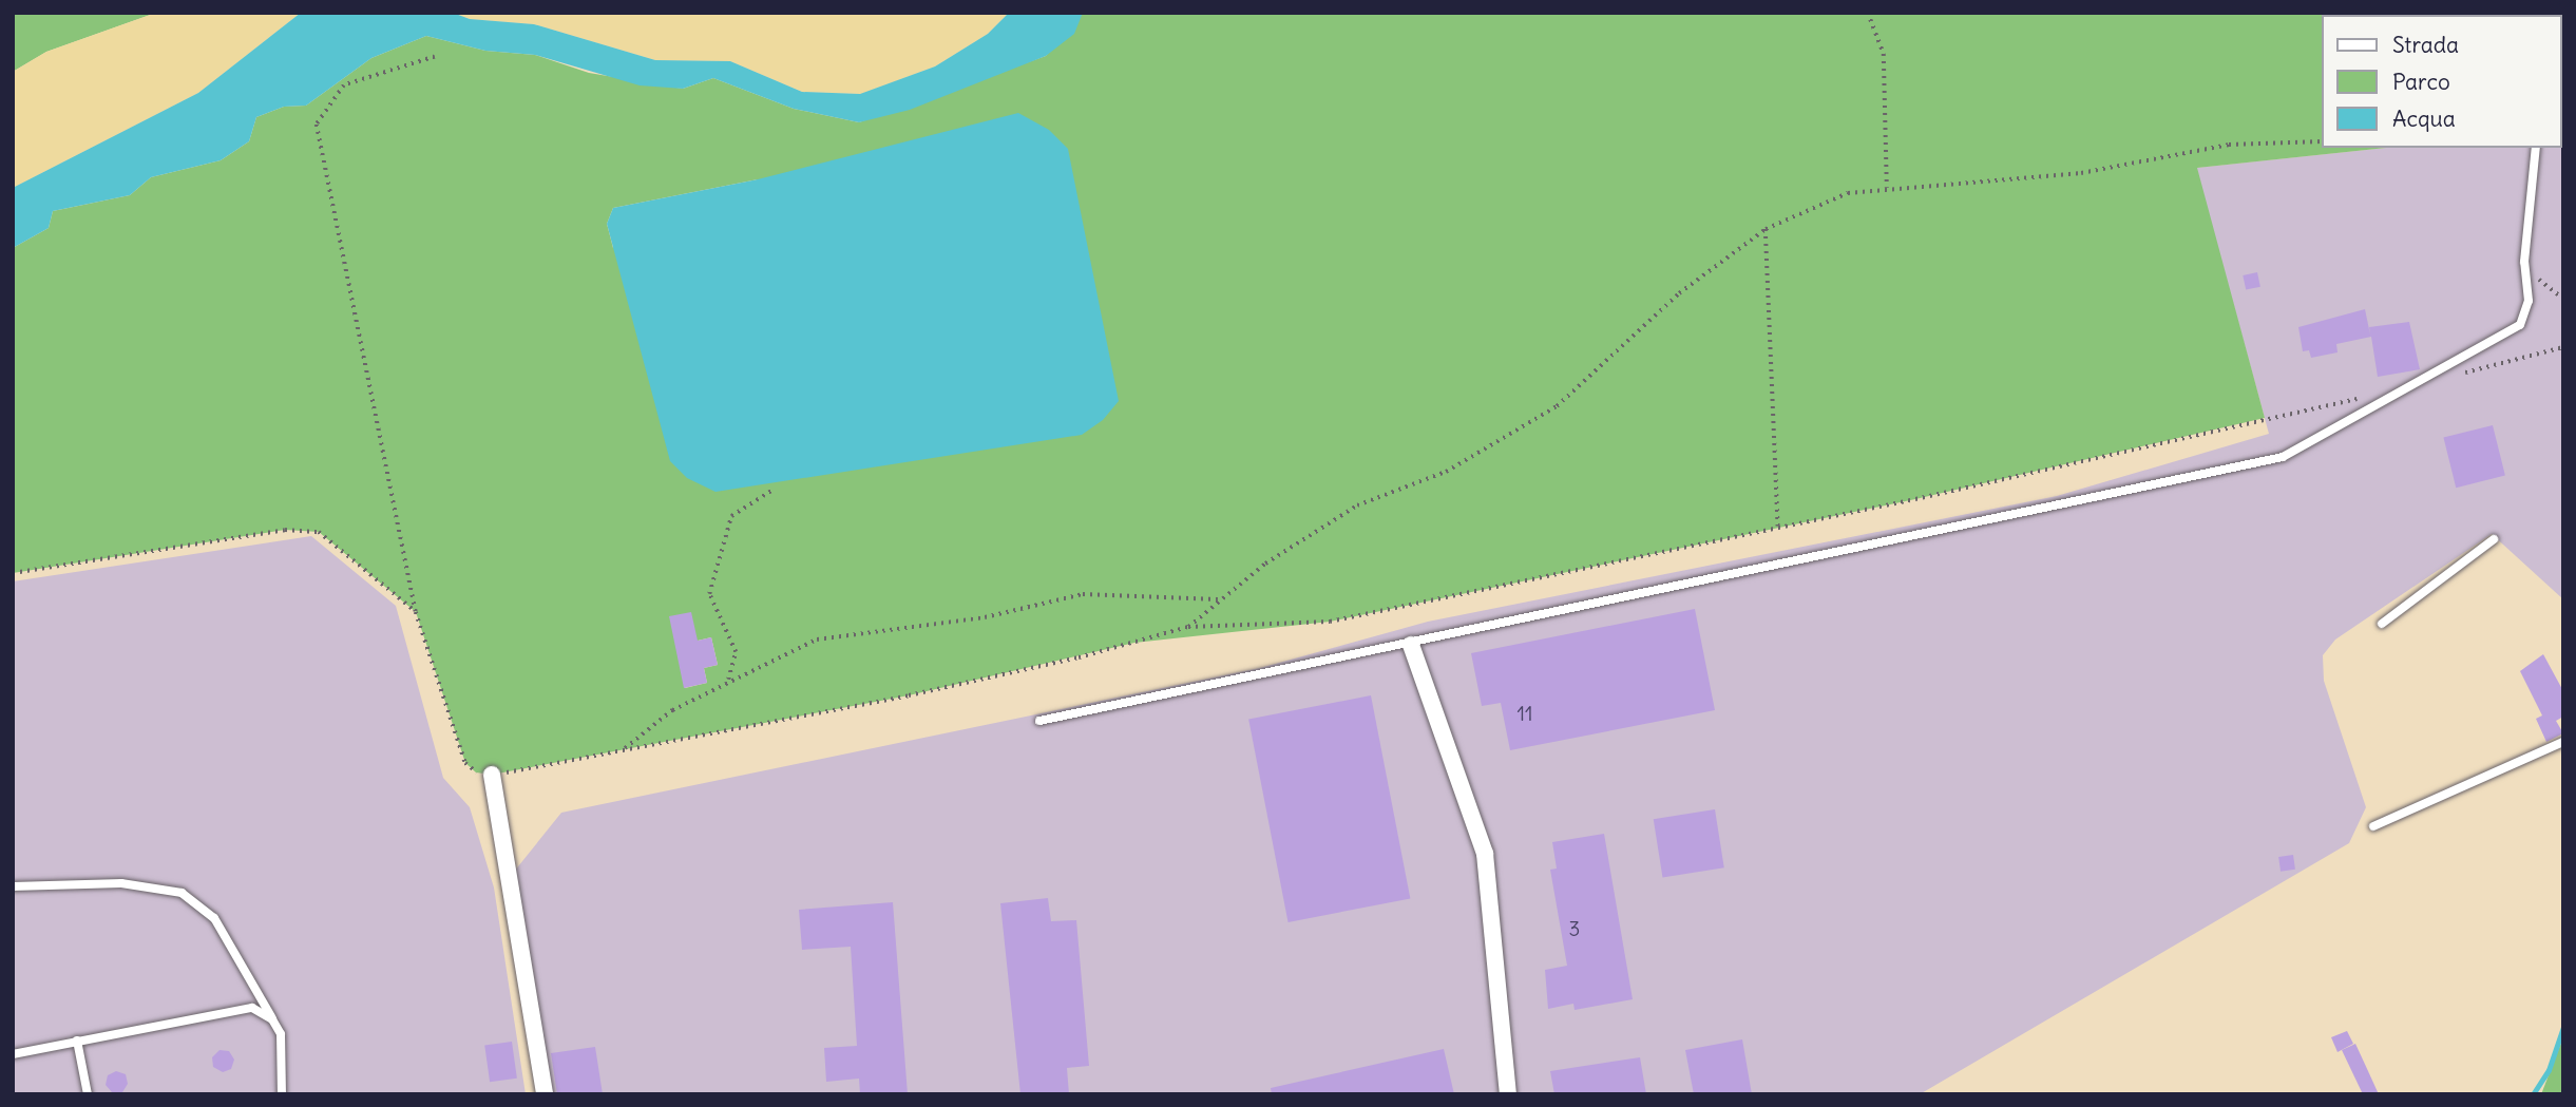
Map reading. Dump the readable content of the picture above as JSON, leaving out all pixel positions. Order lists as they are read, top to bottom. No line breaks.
{"house_numbers":["11","3"],"legend":["Strada","Parco","Acqua"]}
